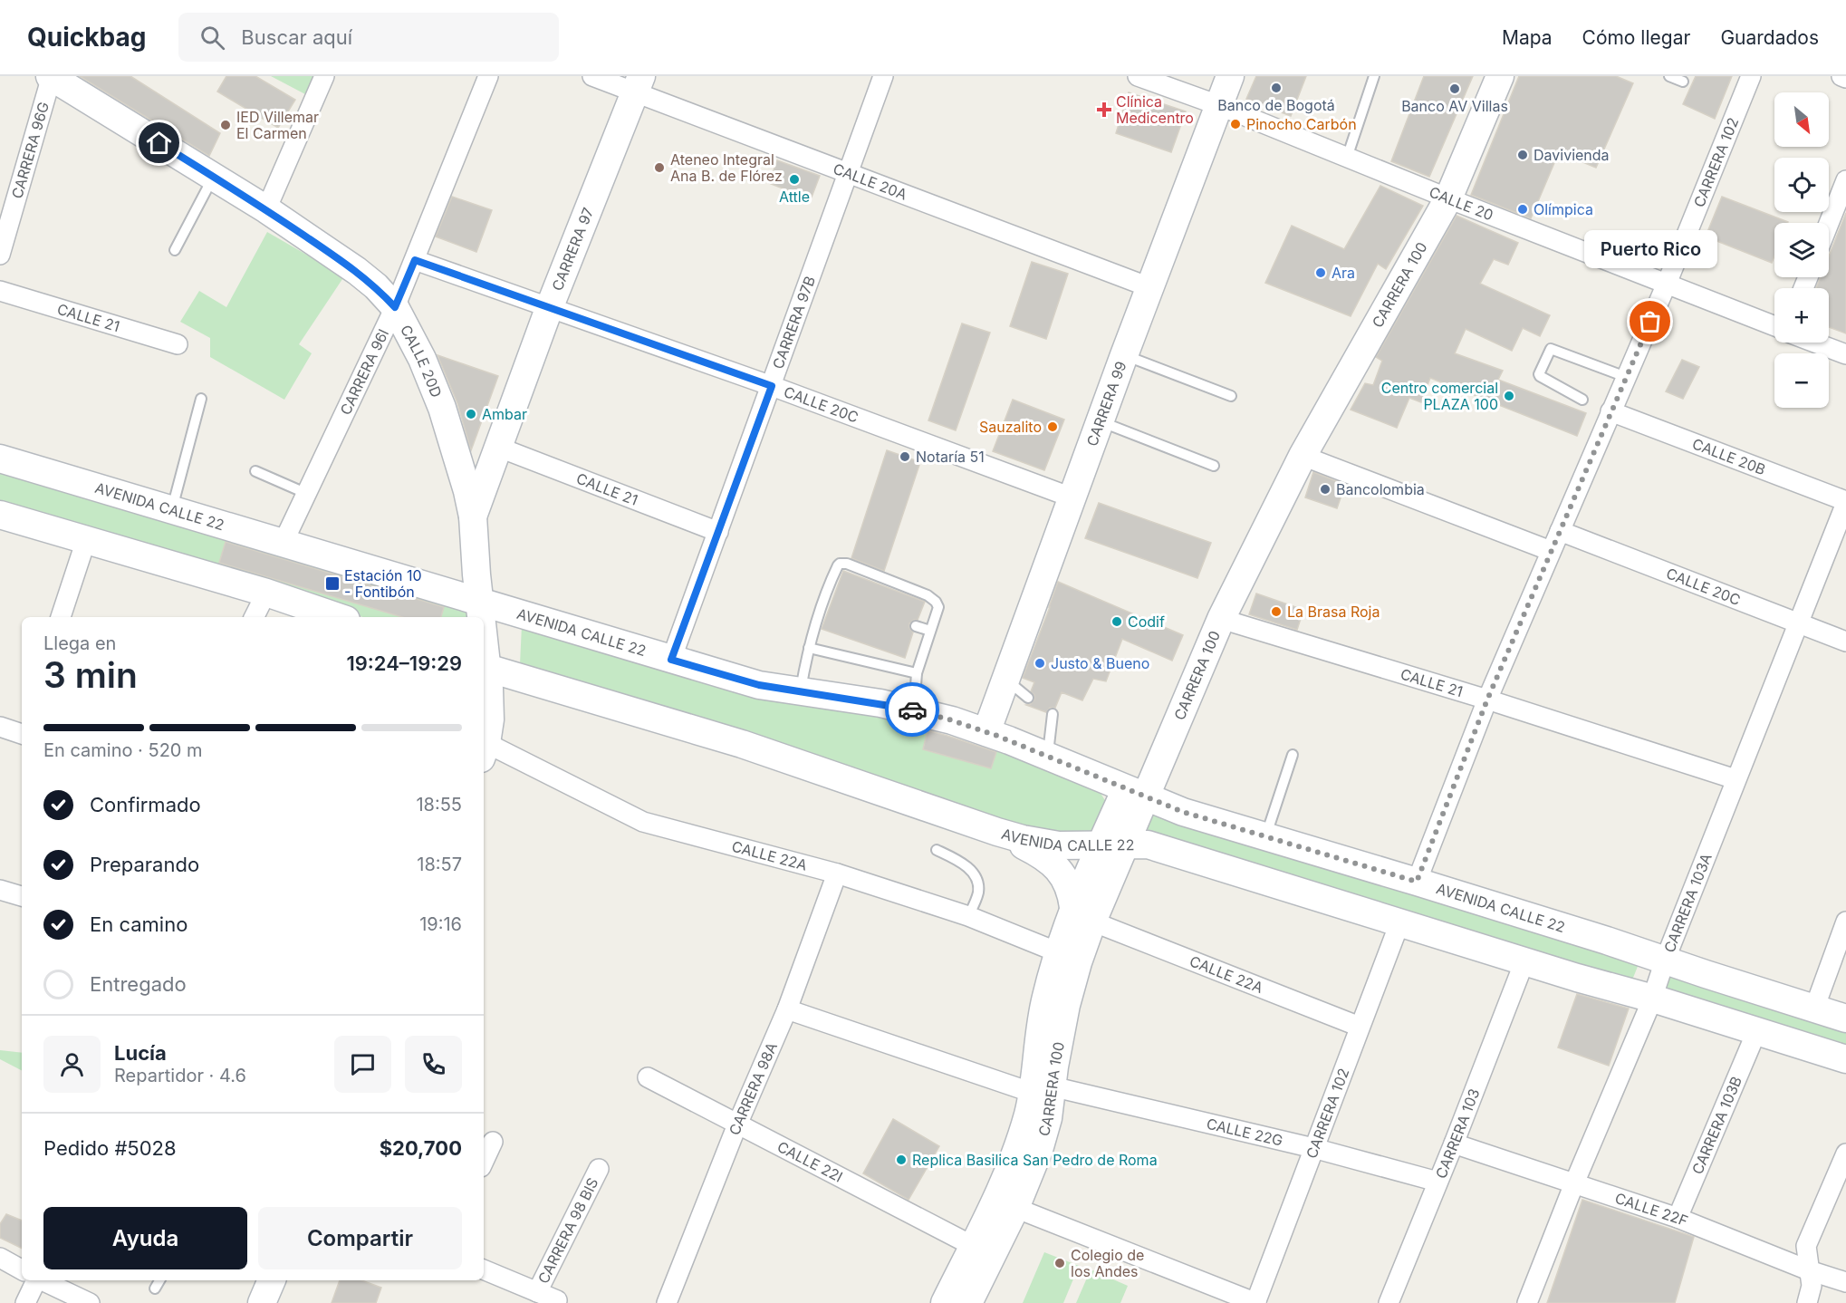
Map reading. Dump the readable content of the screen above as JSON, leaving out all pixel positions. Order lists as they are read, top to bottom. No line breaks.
{"streets":{"main road":["CARRERA 97","CARRERA 100","CALLE 20D","CARRERA 99","AVENIDA CALLE 22"],"street":["CARRERA 96G","CARRERA 102","CALLE 20A","CALLE 20","CALLE 21","CARRERA 97B","CARRERA 96I","CALLE 20C","CALLE 20B","CALLE 22A","CARRERA 103A","CARRERA 98A","CARRERA 103B","CALLE 22G","CARRERA 103","CALLE 22I","CALLE 22F","CARRERA 98 BIS"]},"crossings":[["CARRERA 96G","CALLE 20D"],["CARRERA 102","CALLE 20"],["CARRERA 102","CALLE 21"],["CARRERA 102","CALLE 20C"],["CARRERA 102","CALLE 20B"],["CARRERA 102","AVENIDA CALLE 22"],["CARRERA 102","CALLE 22A"],["CARRERA 102","CALLE 22G"],["CALLE 20A","CARRERA 97"],["CALLE 20A","CARRERA 97B"],["CALLE 20A","CARRERA 99"],["CALLE 20","CARRERA 100"],["CALLE 20","CARRERA 99"],["CARRERA 97","CALLE 21"],["CARRERA 97","CALLE 20D"],["CARRERA 97","CALLE 20C"],["CARRERA 100","CALLE 21"],["CARRERA 100","AVENIDA CALLE 22"],["CARRERA 100","CALLE 22A"],["CARRERA 100","CALLE 22G"],["CARRERA 100","CALLE 22I"],["CALLE 21","CARRERA 97B"],["CALLE 21","CARRERA 103A"],["CARRERA 97B","CALLE 20C"],["CARRERA 97B","AVENIDA CALLE 22"],["CALLE 20D","CARRERA 96I"],["CALLE 20D","AVENIDA CALLE 22"],["CARRERA 96I","CALLE 20C"],["CARRERA 96I","AVENIDA CALLE 22"],["CARRERA 99","CALLE 20C"],["CARRERA 99","AVENIDA CALLE 22"],["CALLE 20C","CARRERA 103A"],["CALLE 20B","CARRERA 103A"],["AVENIDA CALLE 22","CARRERA 103A"],["AVENIDA CALLE 22","CARRERA 103B"],["AVENIDA CALLE 22","CARRERA 103"],["CALLE 22A","CARRERA 98A"],["CARRERA 103A","CALLE 22F"],["CARRERA 98A","CALLE 22G"],["CARRERA 98A","CALLE 22I"],["CARRERA 103B","CALLE 22F"],["CALLE 22G","CARRERA 103"],["CARRERA 103","CALLE 22F"]],"places":{"other":["Banco de Bogotá","Banco AV Villas","Pinocho Carbón","IED Villemar El Carmen","Davivienda","Ateneo Integral Ana B. de Flórez","Attle","Olímpica","Ara","Puerto Rico","Centro comercial PLAZA 100","Ambar","Sauzalito","Notaría 51","Bancolombia","La Brasa Roja","Codif","Justo & Bueno","Replica Basilica San Pedro de Roma","Colegio de los Andes"],"health":["Clínica Medicentro"],"transit":["Estación 10 - Fontibón"]},"north":"bottom right","page":{"header":"Quickbag","search":"Buscar aquí","nav":["Mapa","Cómo llegar","Guardados"],"map_buttons":["+","−"],"bubble":"Puerto Rico","heading":["3 min","Llega en","19:24–19:29"],"panel":["Lucía","Repartidor · 4.6","Pedido #5028","$20,700"],"bar":"En camino · 520 m","list":[["Confirmado","18:55"],["Preparando","18:57"],["En camino","19:16"],"Entregado"],"buttons":["Ayuda","Compartir"]}}
